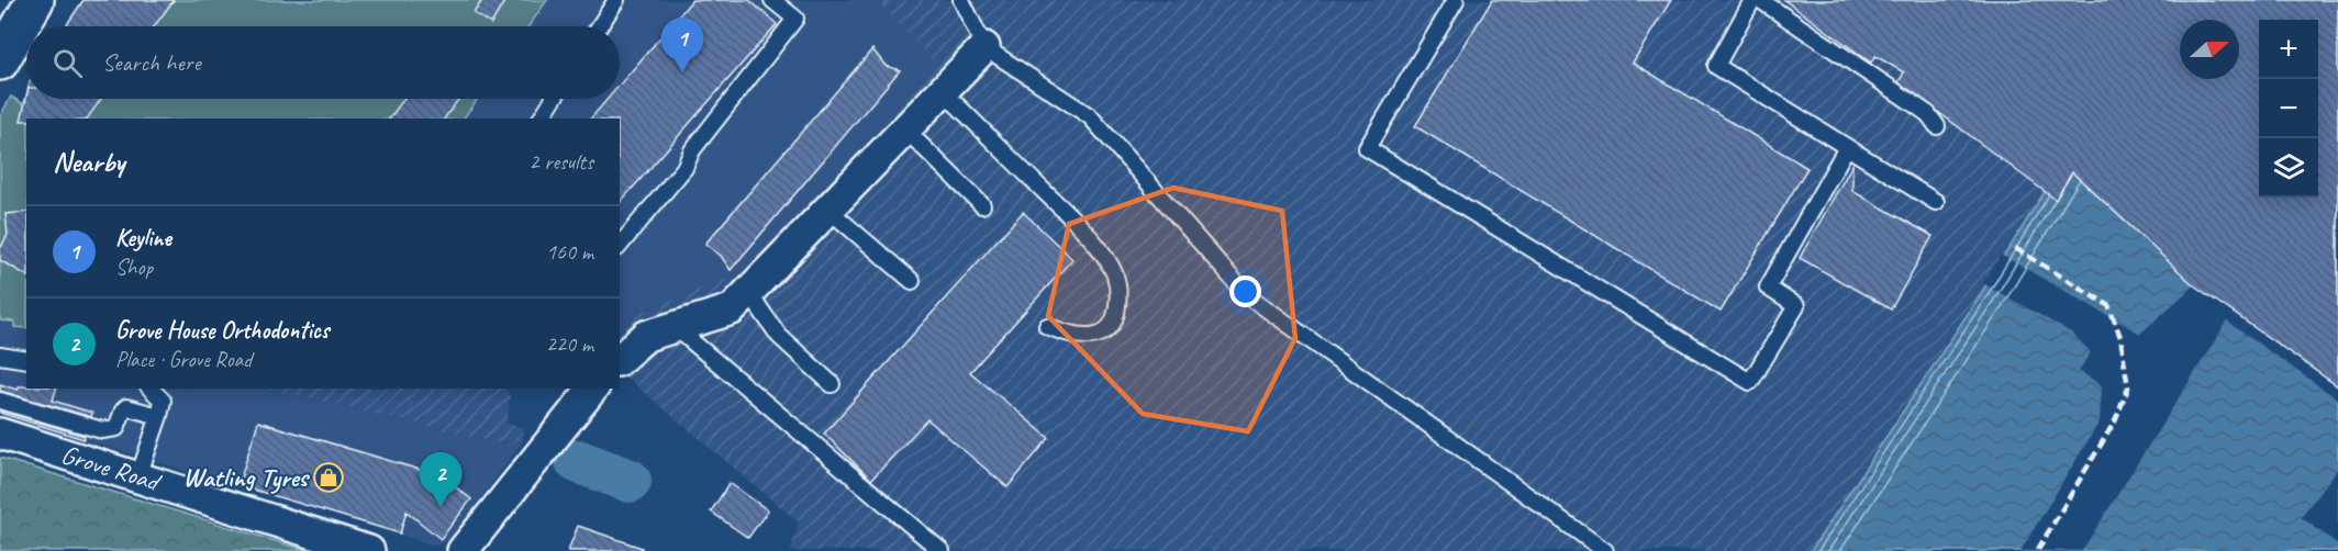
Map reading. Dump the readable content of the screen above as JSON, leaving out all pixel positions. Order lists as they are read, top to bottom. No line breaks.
{"streets":{"street":["Grove Road"]},"places":{"shop":["Watling Tyres"]},"north":"right","page":{"pins":["1","2"],"map_buttons":["+","−"],"search":"Search here","heading":["Nearby","2 results"],"list":[{"mark":"1","name":"Keyline","note":"Shop","value":"160 m"},{"mark":"2","name":"Grove House Orthodontics","note":"Place · Grove Road","value":"220 m"}]}}
